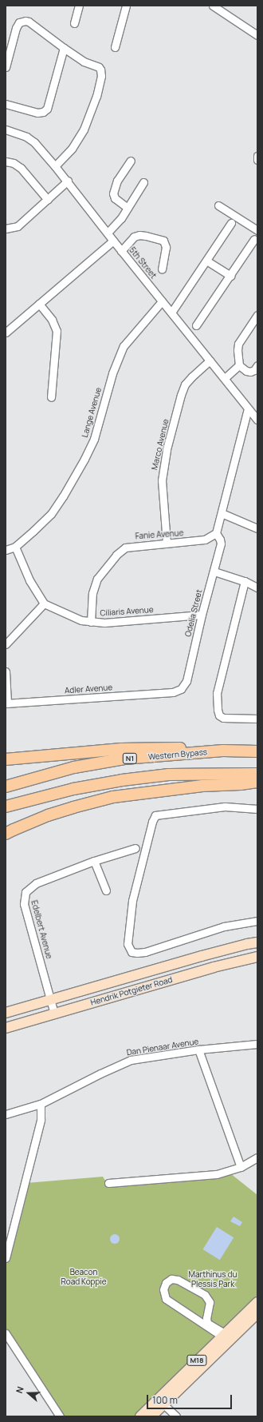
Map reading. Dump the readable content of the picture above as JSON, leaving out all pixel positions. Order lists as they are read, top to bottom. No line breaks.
{"streets":{"highway":["Western Bypass","N1"],"main road":["Hendrik Potgieter Road","M18"],"street":["5th Street","Lange Avenue","Marco Avenue","Fanie Avenue","Ciliaris Avenue","Odelia Street","Adler Avenue","Edelbert Avenue","Dan Pienaar Avenue"]},"crossings":[["5th Street","Lange Avenue"],["5th Street","Marco Avenue"],["Marco Avenue","Fanie Avenue"],["Fanie Avenue","Ciliaris Avenue"],["Fanie Avenue","Odelia Street"],["Ciliaris Avenue","Odelia Street"],["Odelia Street","Adler Avenue"],["Edelbert Avenue","Hendrik Potgieter Road"]],"parks":["Beacon Road Koppie","Marthinus du Plessis Park"],"scale_bar":"100 m","north":"left"}
